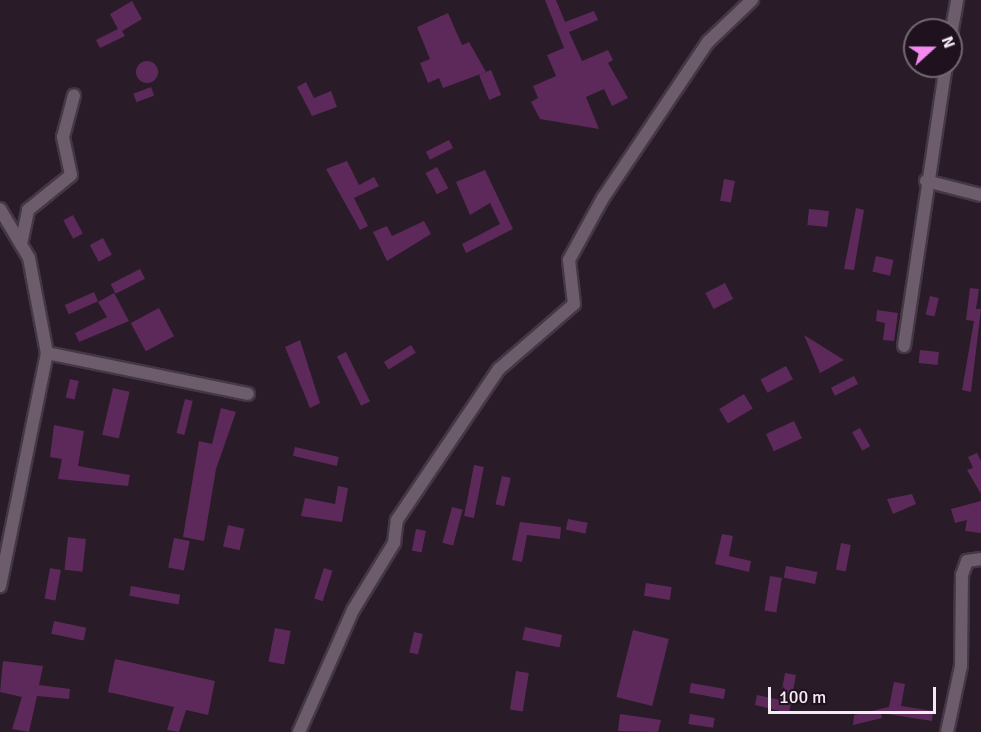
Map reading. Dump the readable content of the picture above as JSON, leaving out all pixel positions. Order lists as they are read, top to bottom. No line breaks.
{"scale_bar":"100 m","north":"right"}
